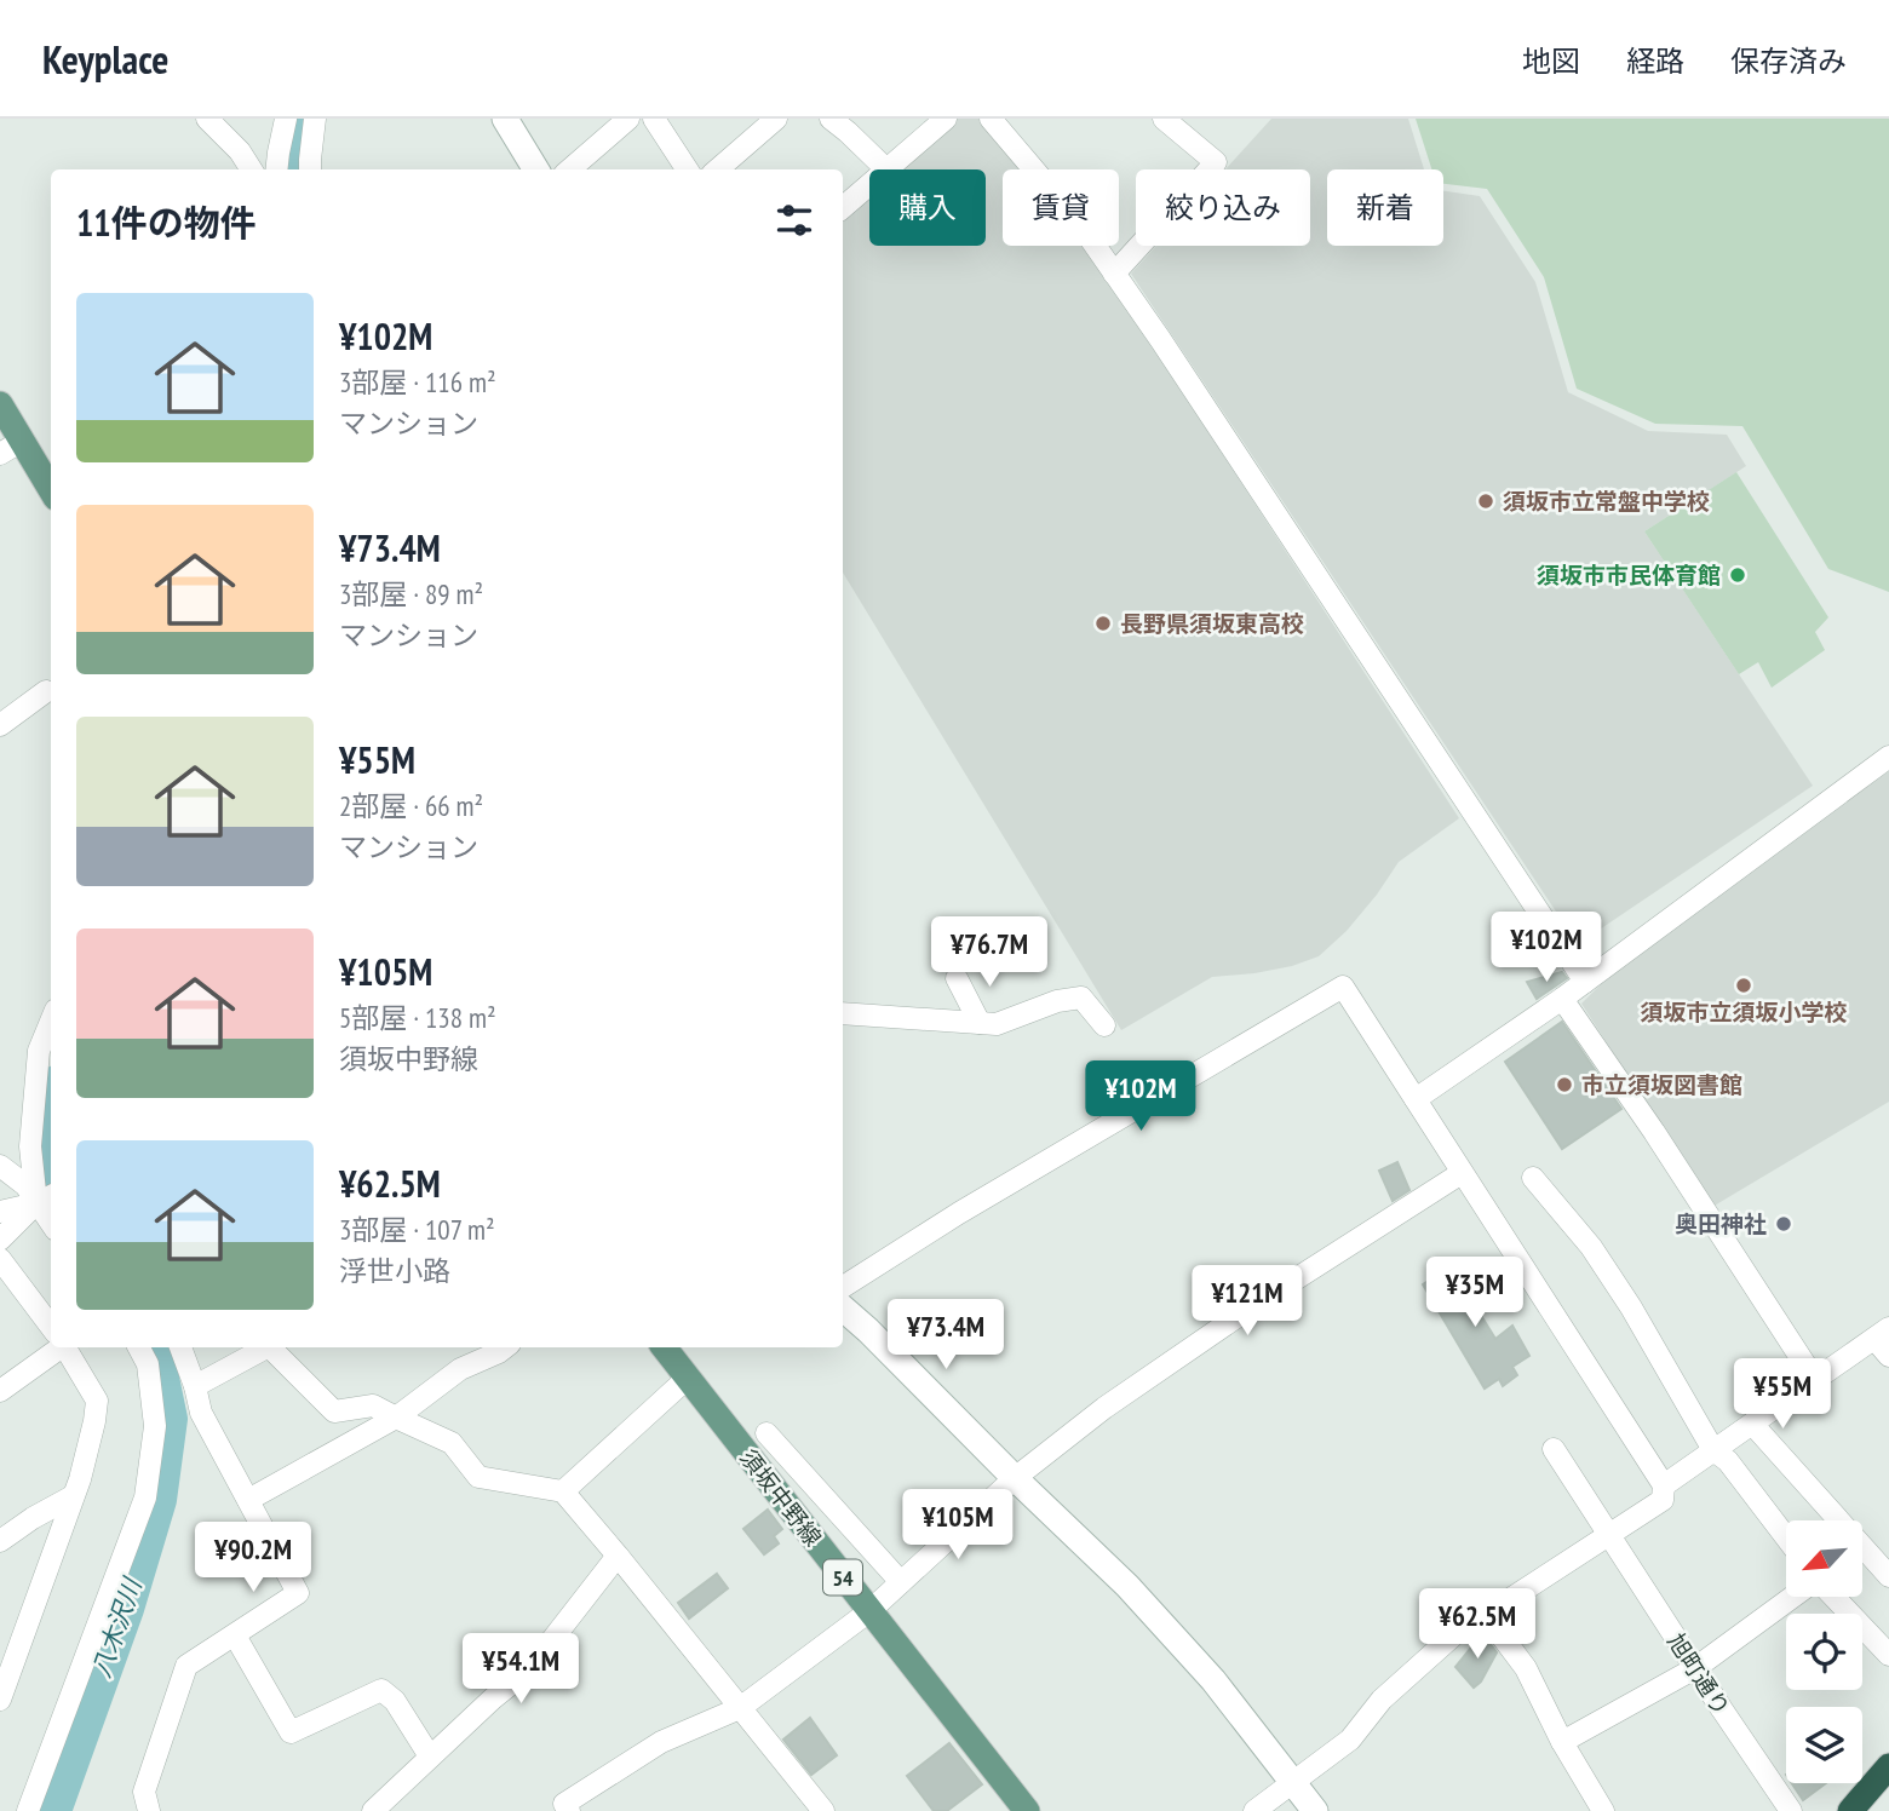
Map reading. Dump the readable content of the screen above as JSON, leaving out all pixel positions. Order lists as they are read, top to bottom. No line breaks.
{"streets":{"main road":["須坂中野線","54"],"street":["旭町通り"]},"water":["八木沢川"],"places":["須坂市立常盤中学校","須坂市市民体育館","長野県須坂東高校","須坂市立須坂小学校","市立須坂図書館","奥田神社"],"north":"bottom left","page":{"header":"Keyplace","nav":["地図","経路","保存済み"],"chip":["購入","賃貸","絞り込み","新着"],"heading":"11件の物件","list":[{"name":"¥102M","note":"3部屋 · 116 m² · マンション"},{"name":"¥73.4M","note":"3部屋 · 89 m² · マンション"},{"name":"¥55M","note":"2部屋 · 66 m² · マンション"},{"name":"¥105M","note":"5部屋 · 138 m² · 須坂中野線"},{"name":"¥62.5M","note":"3部屋 · 107 m² · 浮世小路"}],"price":["¥102M","¥76.7M","¥102M","¥35M","¥121M","¥73.4M","¥55M","¥105M","¥90.2M","¥62.5M","¥54.1M"]}}
